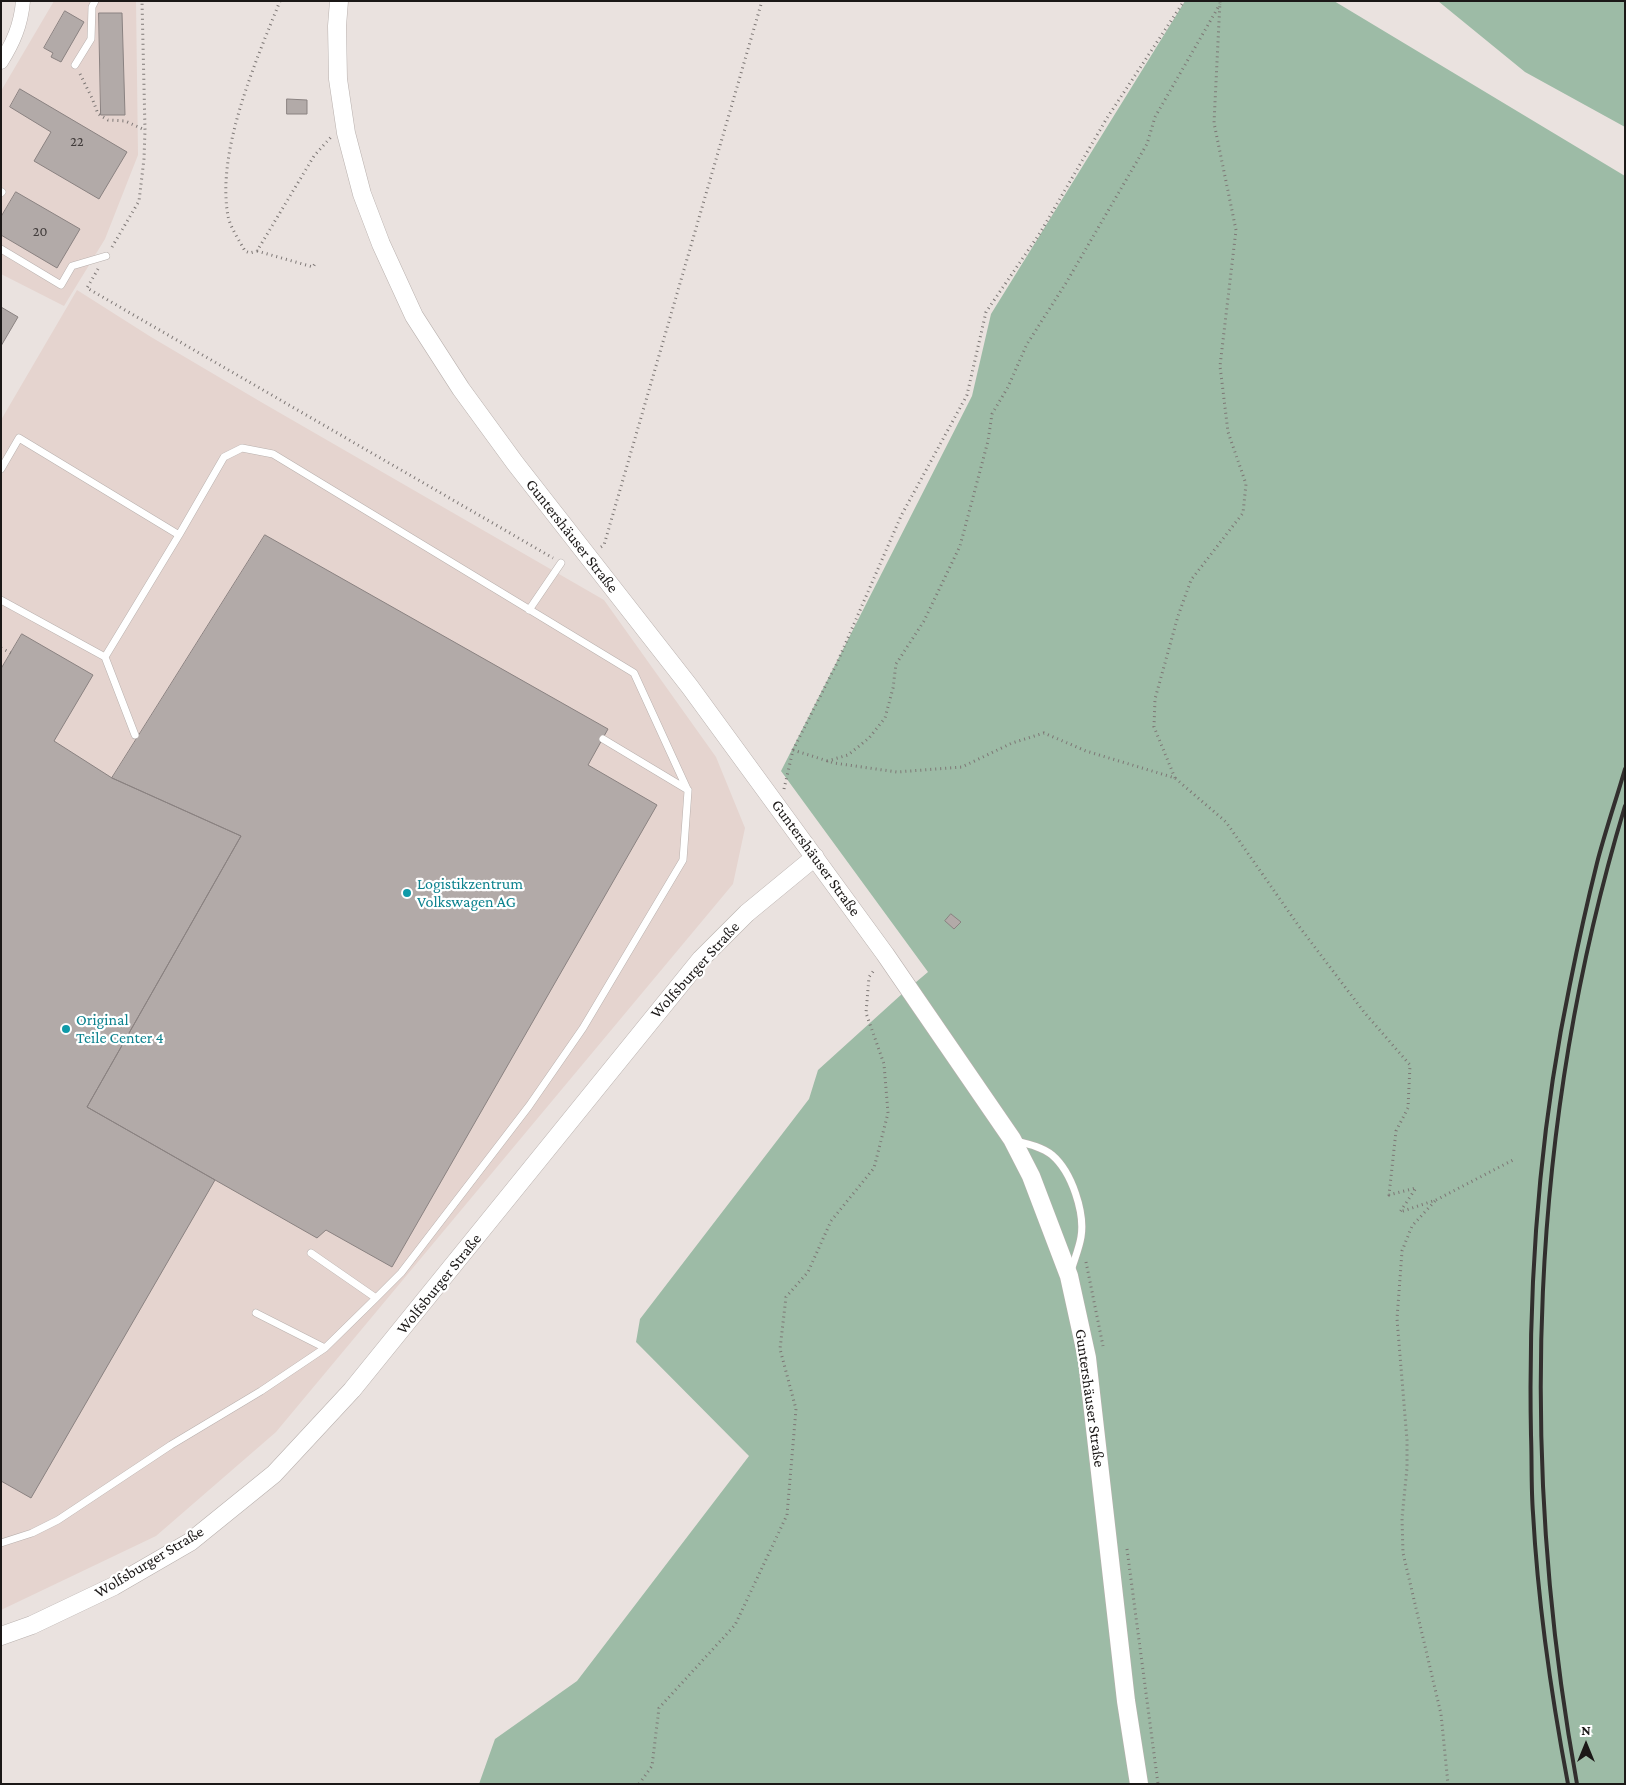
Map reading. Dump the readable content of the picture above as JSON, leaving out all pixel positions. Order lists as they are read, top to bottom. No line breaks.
{"streets":{"street":["Guntershäuser Straße","Wolfsburger Straße"]},"crossings":[["Guntershäuser Straße","Wolfsburger Straße"]],"places":["Logistikzentrum Volkswagen AG","Original Teile Center 4"],"house_numbers":["22","20"],"north":"top"}
